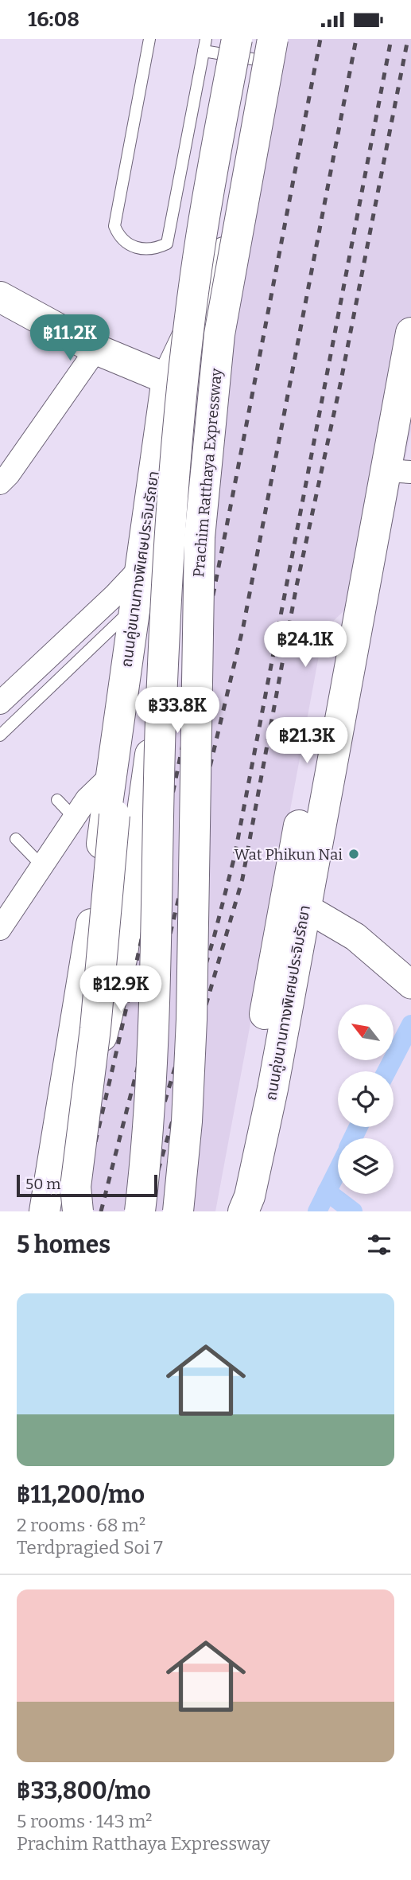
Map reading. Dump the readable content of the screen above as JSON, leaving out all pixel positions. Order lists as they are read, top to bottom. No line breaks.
{"streets":{"main road":["Prachim Ratthaya Expressway","ถนนคู่ขนานทางพิเศษประจิมรัถยา"]},"crossings":[["Prachim Ratthaya Expressway","ถนนคู่ขนานทางพิเศษประจิมรัถยา"]],"places":["Wat Phikun Nai"],"scale_bar":"50 m","north":"top left","page":{"status":"16:08","price":["฿11.2K","฿24.1K","฿33.8K","฿21.3K","฿12.9K"],"scale":"50 m","heading":"5 homes","list":[{"name":"฿11,200/mo","note":"2 rooms · 68 m² · Terdpragied Soi 7"},{"name":"฿33,800/mo","note":"5 rooms · 143 m² · Prachim Ratthaya Expressway"}]}}
